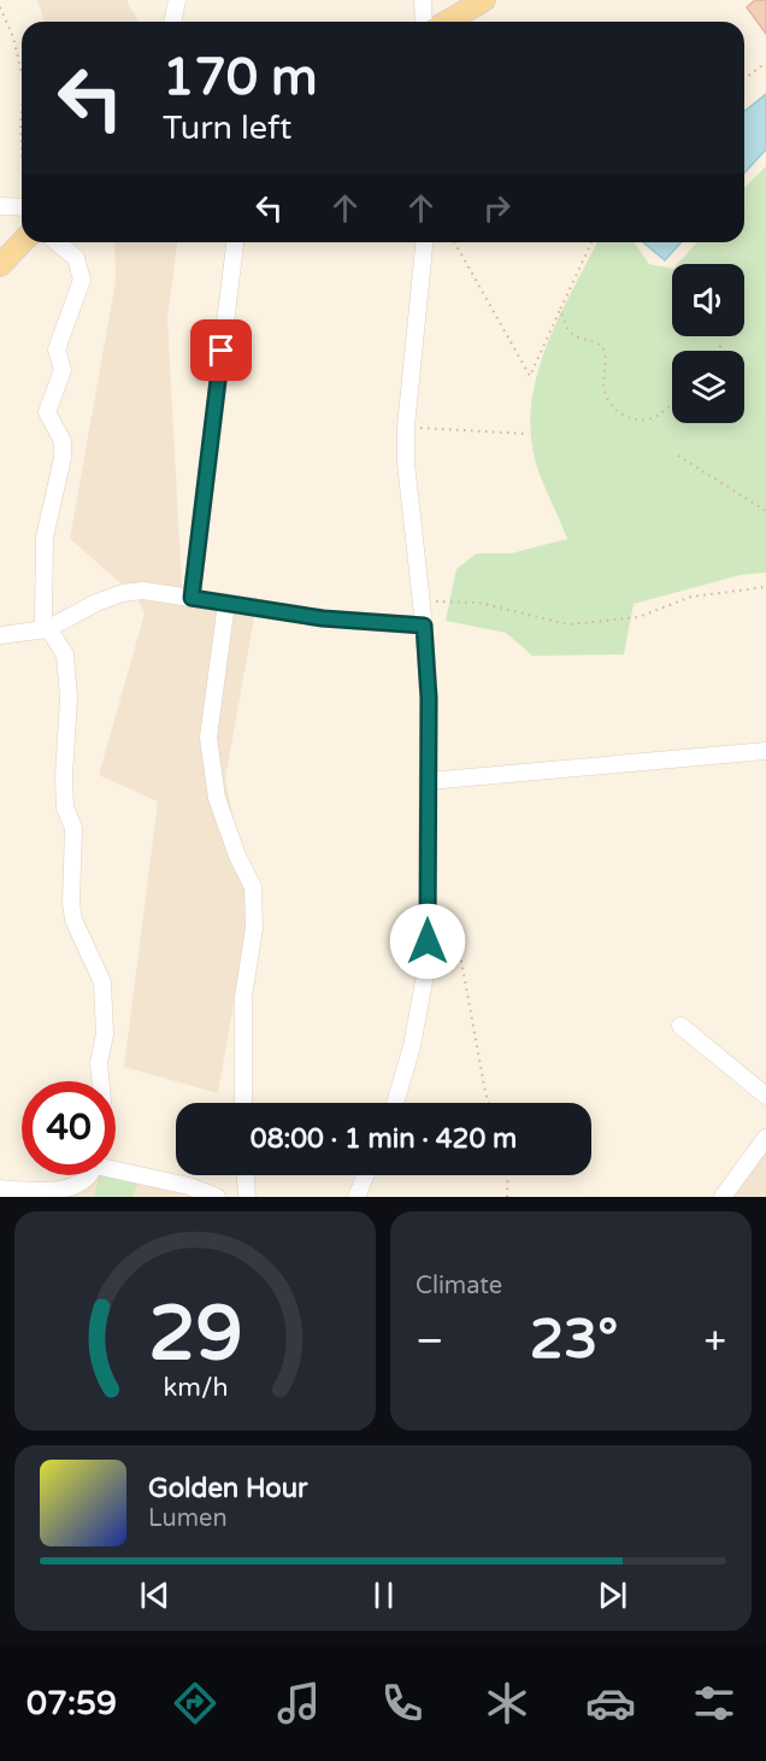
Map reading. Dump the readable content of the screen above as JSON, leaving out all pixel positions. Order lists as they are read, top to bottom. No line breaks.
{"page":{"turn":["170 m","Turn left"],"limit":"40","trip":"08:00 · 1 min · 420 m","tile":"Climate","heat":["−","23°","+"],"song":["Golden Hour","Lumen"],"tabs":"07:59","gauge":["29","km/h"]}}
